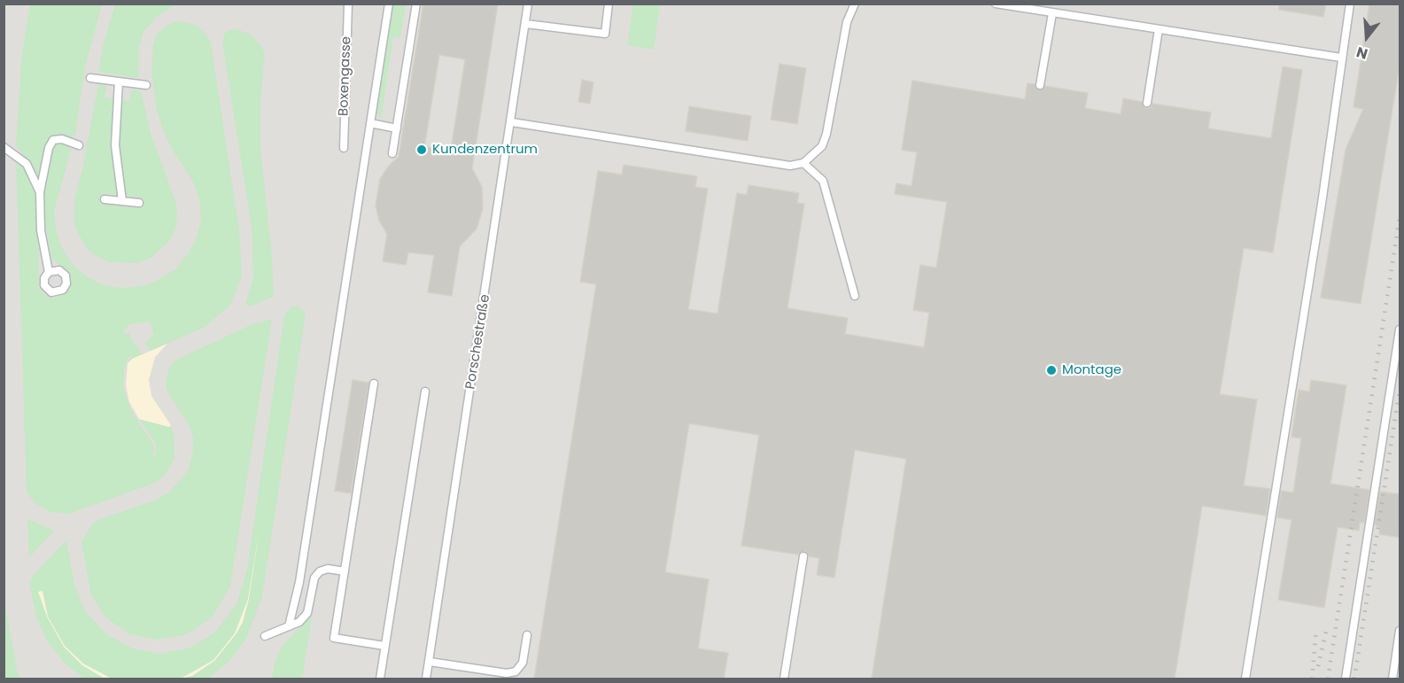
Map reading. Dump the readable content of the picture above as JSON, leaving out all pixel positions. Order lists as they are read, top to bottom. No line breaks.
{"streets":{"lane":["Boxengasse","Porschestraße"]},"places":["Kundenzentrum","Montage"],"north":"bottom"}
